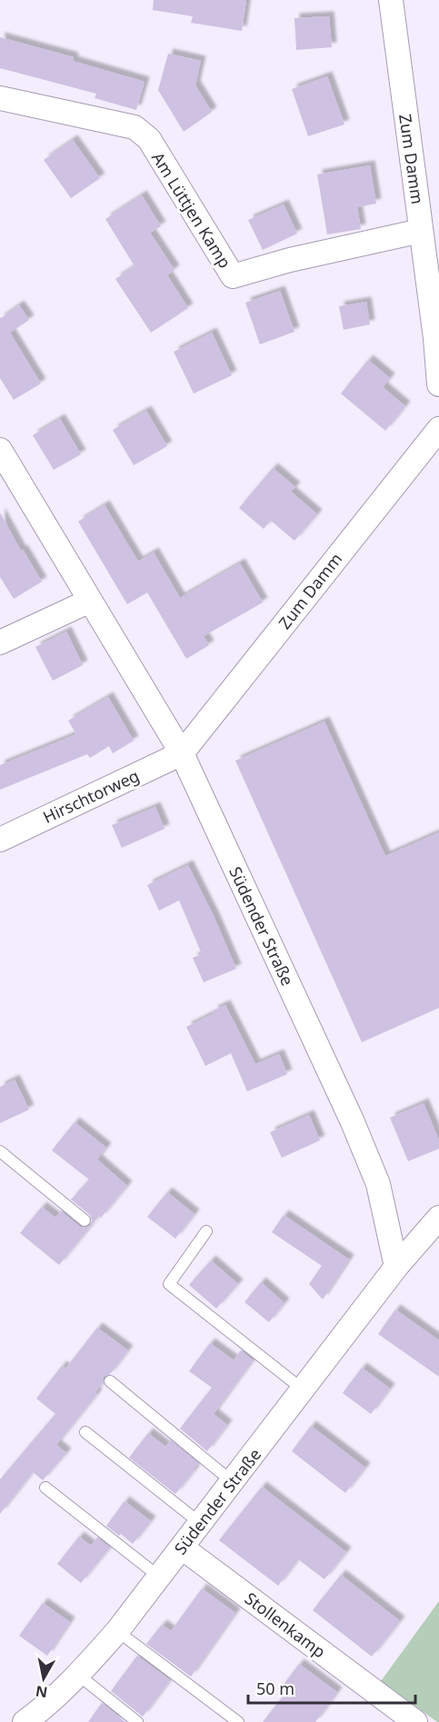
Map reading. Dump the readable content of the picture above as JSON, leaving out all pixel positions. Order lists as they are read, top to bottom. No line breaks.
{"streets":{"street":["Zum Damm","Am Lüttjen Kamp","Hirschtorweg","Südender Straße","Stollenkamp"]},"crossings":[["Zum Damm","Am Lüttjen Kamp"],["Zum Damm","Hirschtorweg"],["Zum Damm","Südender Straße"],["Hirschtorweg","Südender Straße"],["Südender Straße","Stollenkamp"]],"scale_bar":"50 m","north":"bottom"}
